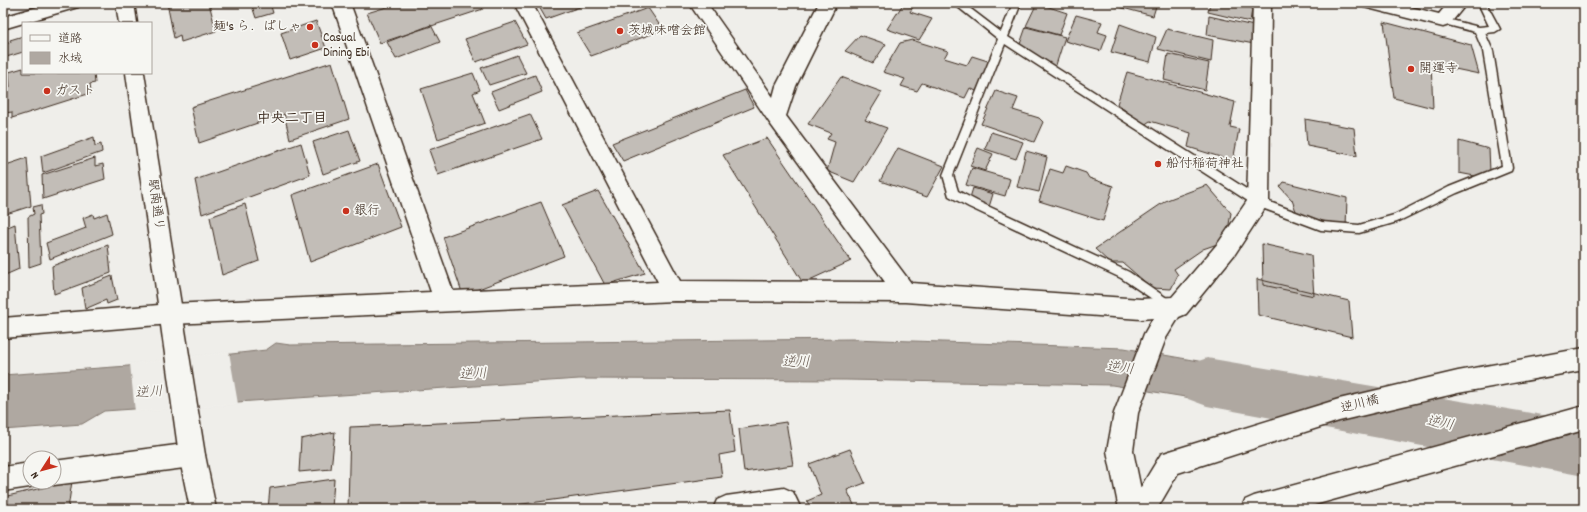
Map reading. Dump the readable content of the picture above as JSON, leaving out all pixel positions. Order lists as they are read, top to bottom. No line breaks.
{"streets":{"street":["駅南通り","逆川橋"]},"districts":["中央二丁目"],"water":["逆川"],"places":["麺's ら．ぱしゃ","茨城味噌会館","Casual Dining Ebi","開運寺","ガスト","船付稲荷神社","銀行"],"legend":["道路","水域"],"north":"bottom left"}
